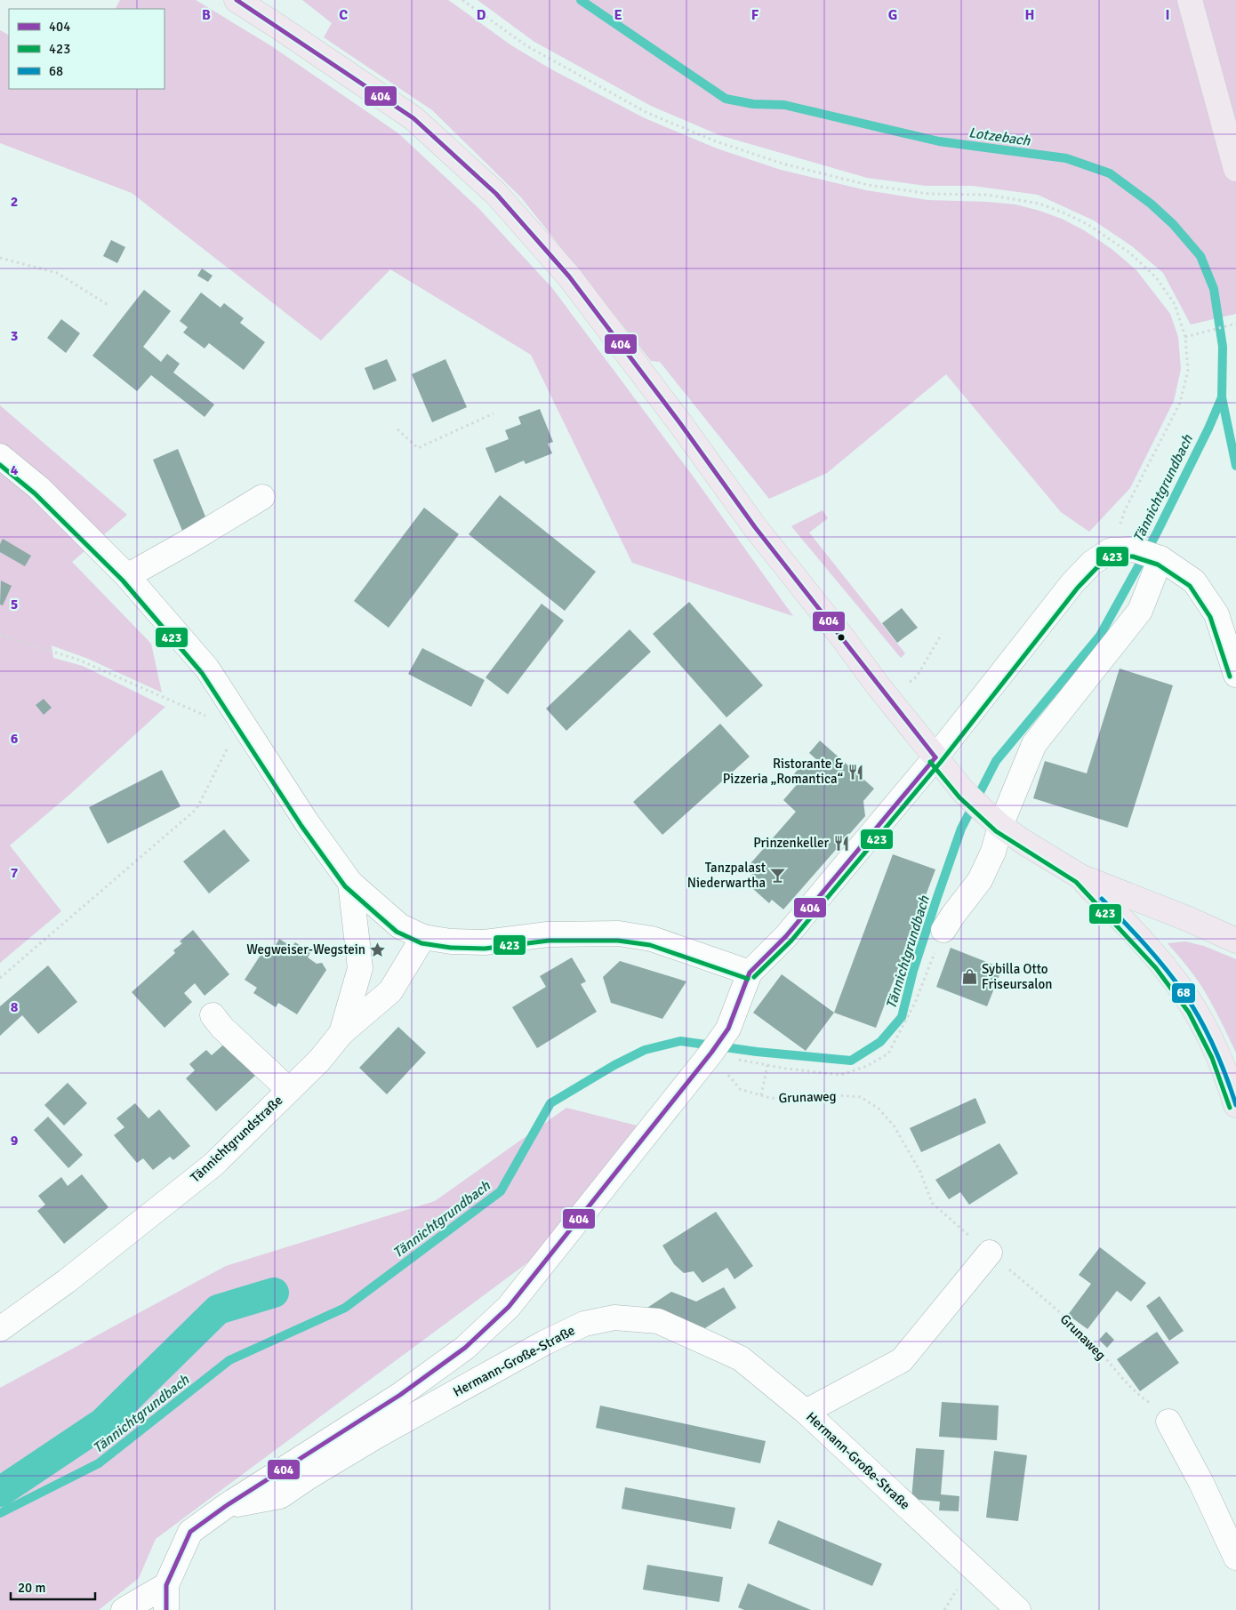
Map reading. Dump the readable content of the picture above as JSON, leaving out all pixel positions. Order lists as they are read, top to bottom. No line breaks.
{"streets":{"street":["Tännichtgrundstraße","Hermann-Große-Straße"],"path":["Grunaweg"]},"water":["Lotzebach","Tännichtgrundbach"],"places":{"restaurant":["Ristorante & Pizzeria „Romantica“","Prinzenkeller"],"bar":["Tanzpalast Niederwartha"],"place":["Wegweiser-Wegstein"],"shop":["Sybilla Otto Friseursalon"]},"lines":["transit line 404","transit line 423","transit line 68"],"legend":["404","423","68"],"scale_bar":"20 m","grid":{"columns":["B","C","D","E","F","G","H","I"],"rows":["2","3","4","5","6","7","8","9"]}}
